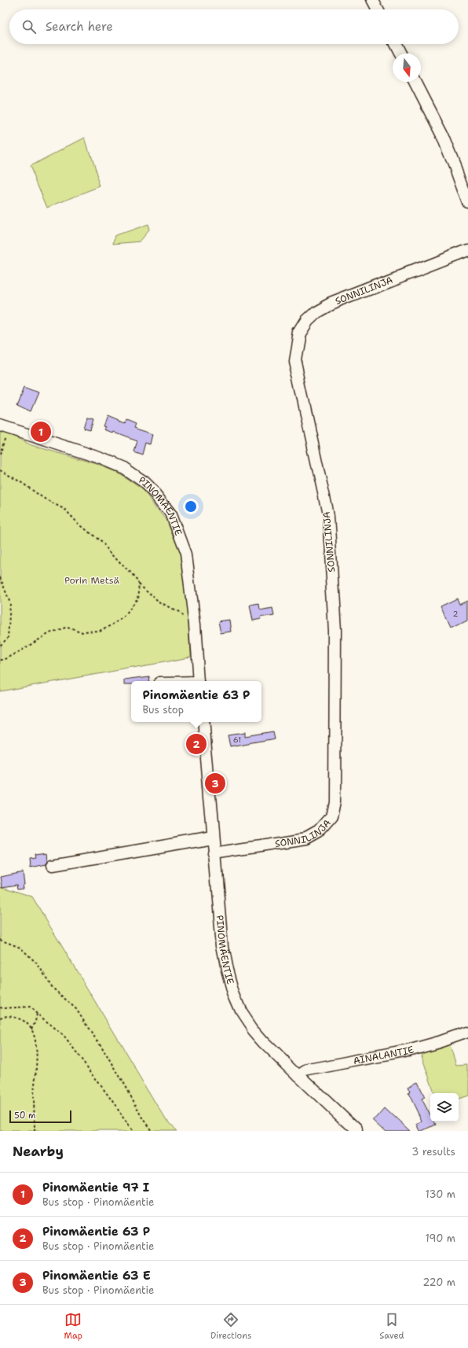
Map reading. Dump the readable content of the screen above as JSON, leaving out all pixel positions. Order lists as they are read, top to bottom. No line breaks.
{"streets":{"street":["SONNILINJA","PINOMÄENTIE","AINALANTIE"]},"crossings":[["SONNILINJA","PINOMÄENTIE"],["PINOMÄENTIE","AINALANTIE"]],"parks":["Porin Metsä"],"house_numbers":["2","61"],"scale_bar":"50 m","north":"bottom","page":{"search":"Search here","pins":["1","2","3"],"popup":["Pinomäentie 63 P","Bus stop"],"scale":"50 m","heading":["Nearby","3 results"],"list":[{"mark":"1","name":"Pinomäentie 97 I","note":"Bus stop · Pinomäentie","value":"130 m"},{"mark":"2","name":"Pinomäentie 63 P","note":"Bus stop · Pinomäentie","value":"190 m"},{"mark":"3","name":"Pinomäentie 63 E","note":"Bus stop · Pinomäentie","value":"220 m"}],"nav":["Map","Directions","Saved"]}}
